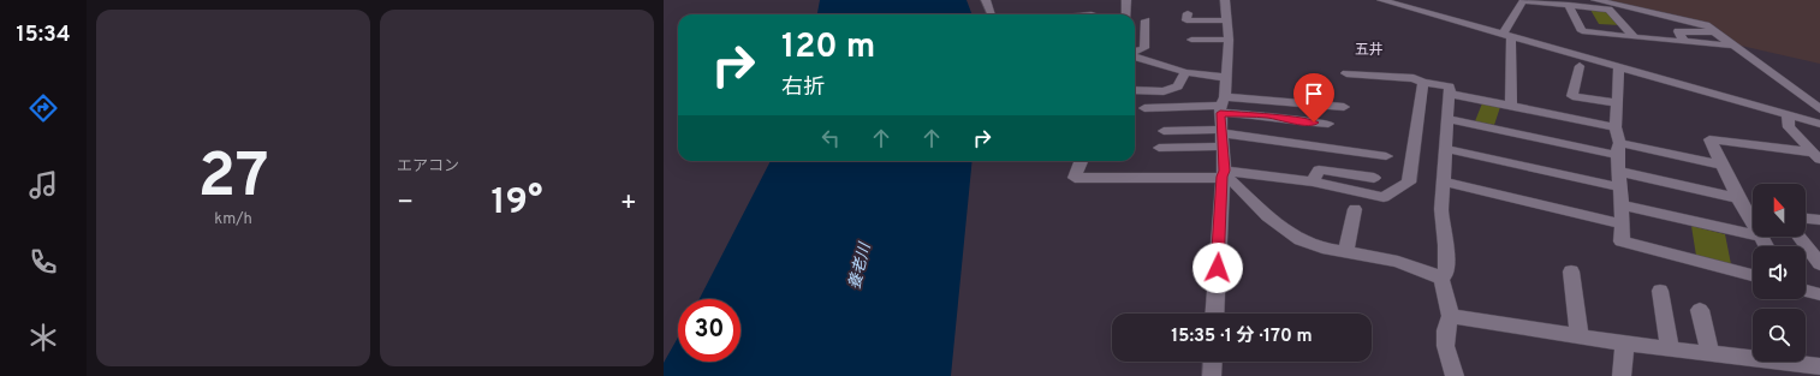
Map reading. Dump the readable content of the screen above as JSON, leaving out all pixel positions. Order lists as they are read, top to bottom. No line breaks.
{"districts":["五井"],"water":["養老川"],"north":"top","page":{"tabs":"15:34","tile":[["27","km/h"],"エアコン"],"turn":["120 m","右折"],"heat":["−","19°","+"],"limit":"30","trip":"15:35 · 1 分 · 170 m"}}
